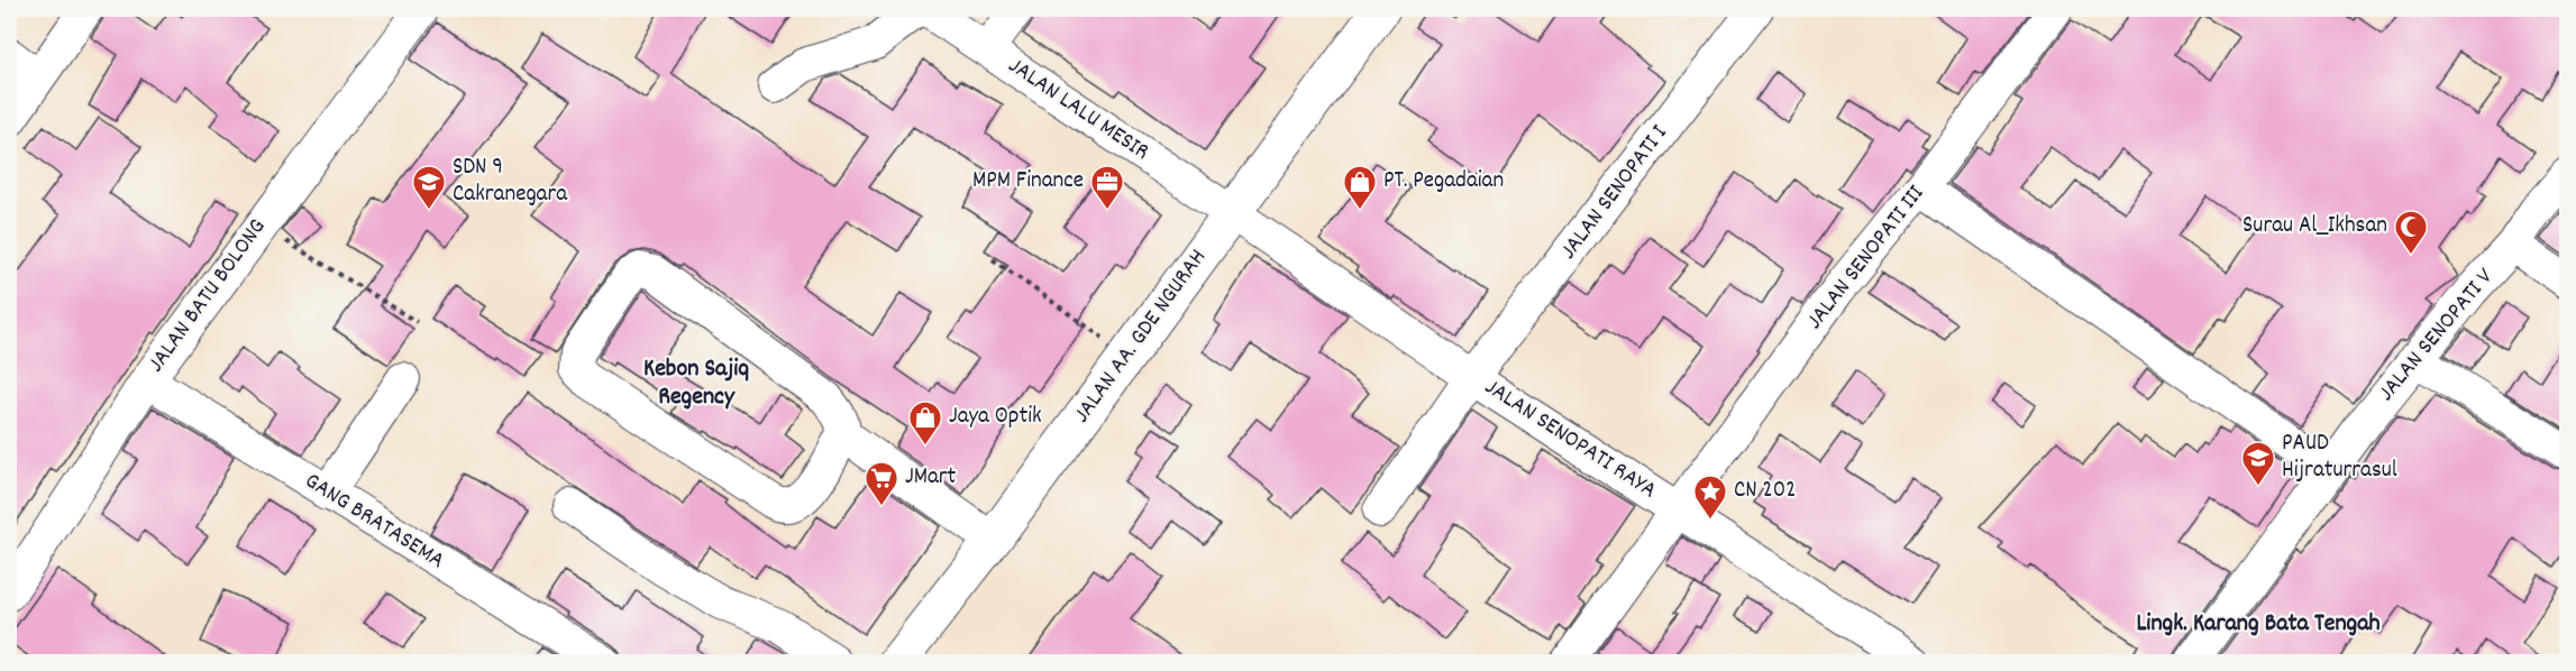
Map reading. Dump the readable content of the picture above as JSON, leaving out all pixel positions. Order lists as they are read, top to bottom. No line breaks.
{"streets":{"main road":["JALAN AA. GDE NGURAH"],"street":["JALAN LALU MESIR","JALAN SENOPATI I","JALAN SENOPATI III","JALAN BATU BOLONG","JALAN SENOPATI V","JALAN SENOPATI RAYA","GANG BRATASEMA"]},"crossings":[["JALAN LALU MESIR","JALAN AA. GDE NGURAH"],["JALAN LALU MESIR","JALAN SENOPATI RAYA"],["JALAN SENOPATI I","JALAN SENOPATI RAYA"],["JALAN SENOPATI III","JALAN SENOPATI RAYA"],["JALAN BATU BOLONG","GANG BRATASEMA"],["JALAN AA. GDE NGURAH","JALAN SENOPATI RAYA"]],"districts":["Kebon Sajiq Regency","Lingk. Karang Bata Tengah"],"places":{"school or university":["SDN 9 Cakranegara","PAUD Hijraturrasul"],"office":["MPM Finance"],"shop":["PT. Pegadaian","Jaya Optik"],"mosque":["Surau Al_Ikhsan"],"supermarket":["JMart"],"place":["CN 202"]}}
